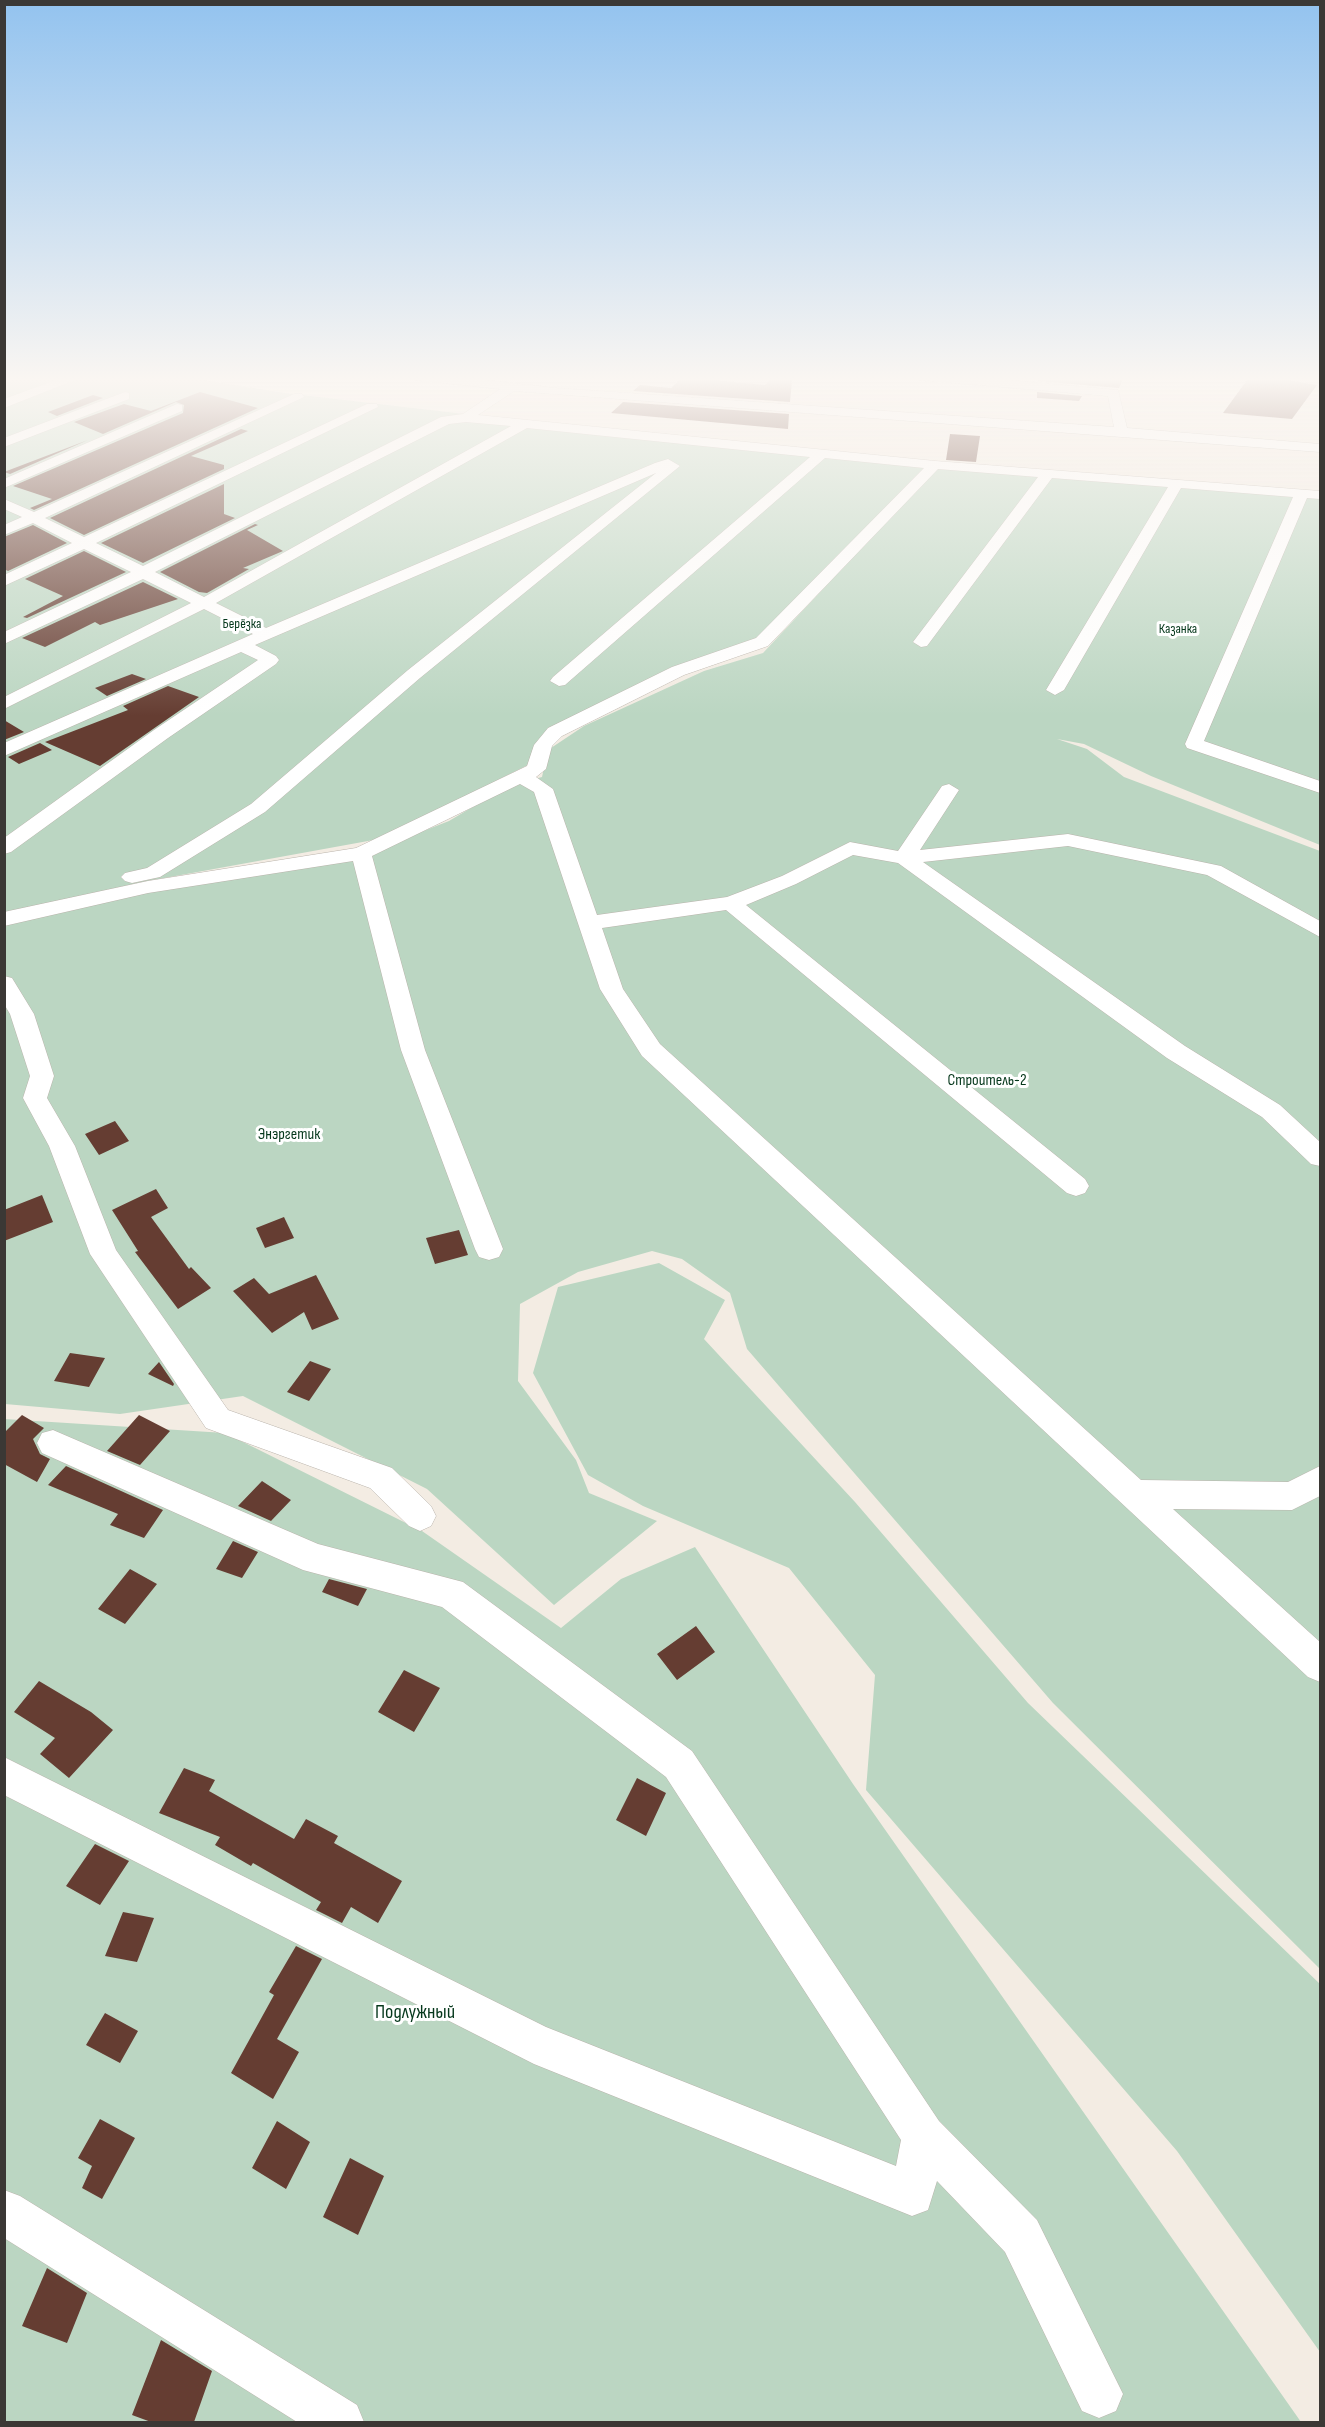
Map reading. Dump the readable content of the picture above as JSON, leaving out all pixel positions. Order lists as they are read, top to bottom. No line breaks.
{"parks":["Берёзка","Казанка","Строитель-2","Энэргетик","Подлужный"]}
